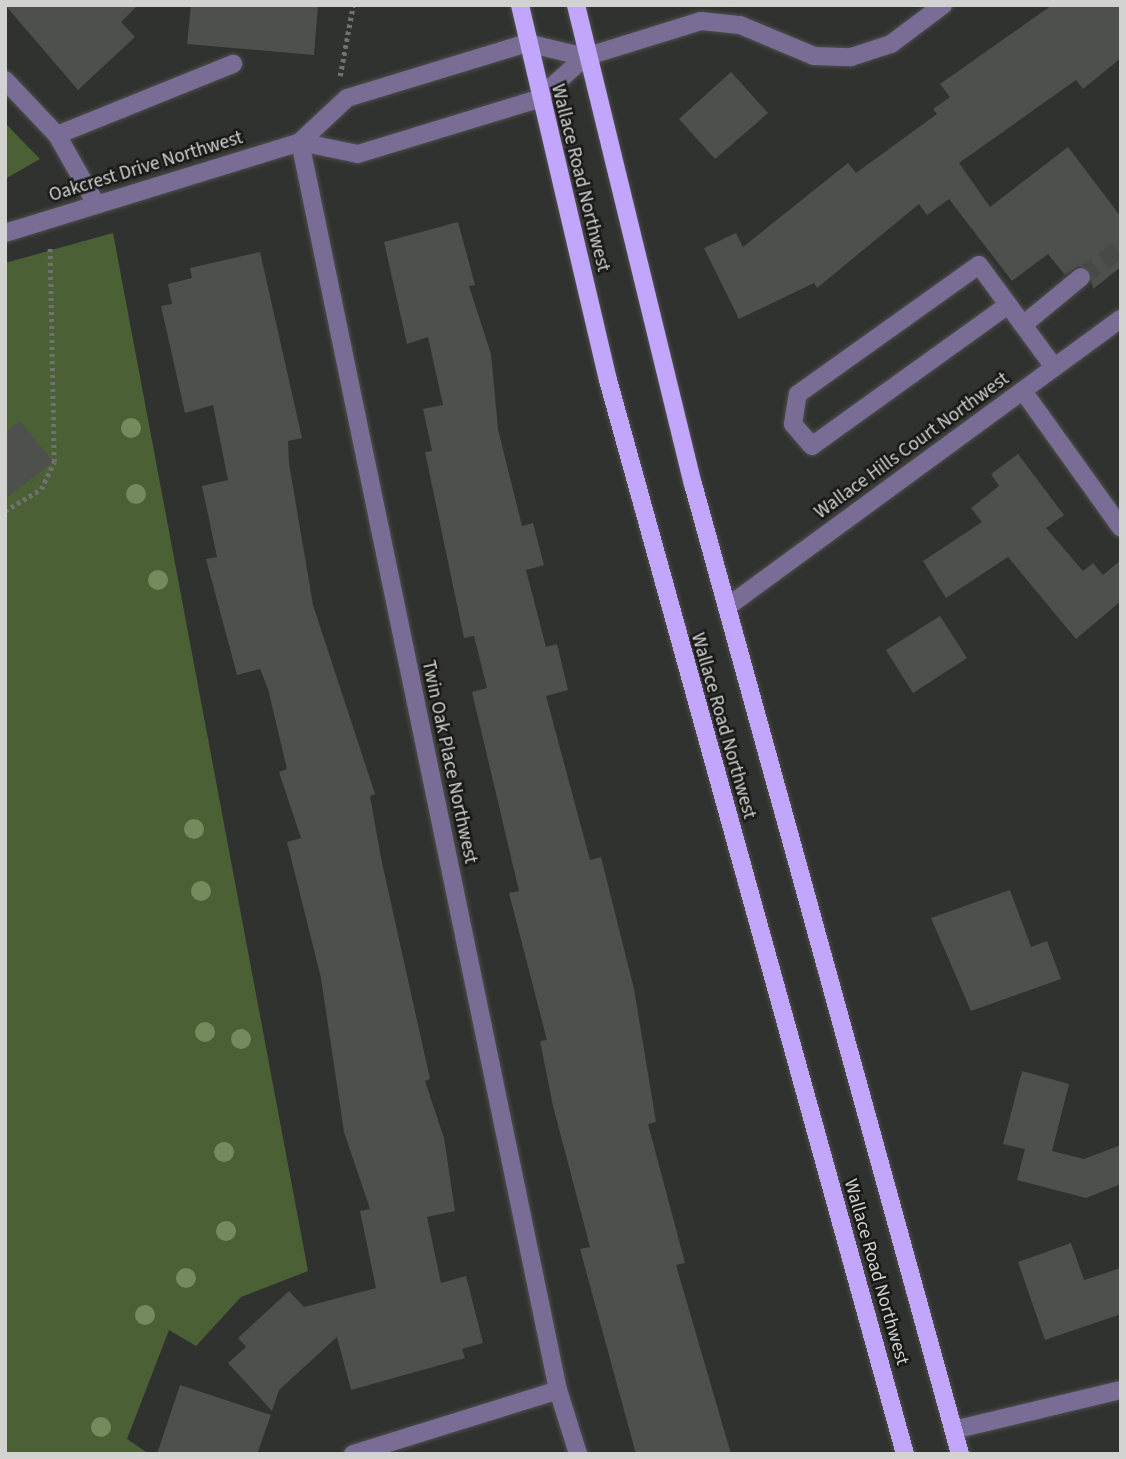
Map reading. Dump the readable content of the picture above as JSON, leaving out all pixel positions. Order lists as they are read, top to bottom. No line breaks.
{"streets":{"main road":["Wallace Road Northwest"],"street":["Oakcrest Drive Northwest","Wallace Hills Court Northwest","Twin Oak Place Northwest"]},"crossings":[["Oakcrest Drive Northwest","Wallace Road Northwest"],["Oakcrest Drive Northwest","Twin Oak Place Northwest"],["Wallace Road Northwest","Wallace Hills Court Northwest"]]}
